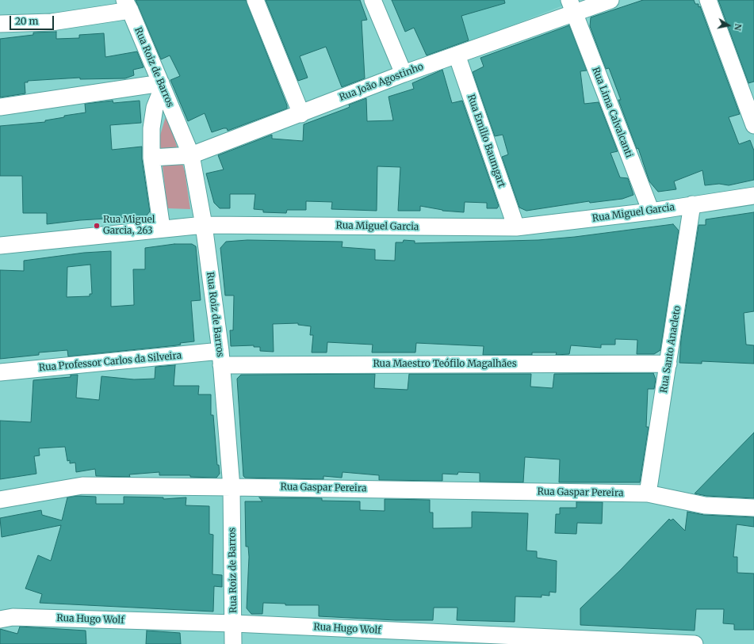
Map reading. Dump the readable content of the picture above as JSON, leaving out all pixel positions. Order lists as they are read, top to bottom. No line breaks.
{"streets":{"street":["Rua Roiz de Barros","Rua João Agostinho","Rua Lima Calvalcanti","Rua Emilio Baumgart","Rua Miguel Garcia","Rua Santo Anacleto","Rua Professor Carlos da Silveira","Rua Maestro Teófilo Magalhães","Rua Gaspar Pereira","Rua Hugo Wolf"]},"crossings":[["Rua Roiz de Barros","Rua João Agostinho"],["Rua Roiz de Barros","Rua Miguel Garcia"],["Rua Roiz de Barros","Rua Professor Carlos da Silveira"],["Rua Roiz de Barros","Rua Maestro Teófilo Magalhães"],["Rua Roiz de Barros","Rua Gaspar Pereira"],["Rua Roiz de Barros","Rua Hugo Wolf"],["Rua João Agostinho","Rua Lima Calvalcanti"],["Rua João Agostinho","Rua Emilio Baumgart"],["Rua Lima Calvalcanti","Rua Miguel Garcia"],["Rua Emilio Baumgart","Rua Miguel Garcia"],["Rua Miguel Garcia","Rua Santo Anacleto"],["Rua Santo Anacleto","Rua Maestro Teófilo Magalhães"],["Rua Santo Anacleto","Rua Gaspar Pereira"],["Rua Professor Carlos da Silveira","Rua Maestro Teófilo Magalhães"]],"places":["Rua Miguel Garcia, 263"],"scale_bar":"20 m","north":"right"}
